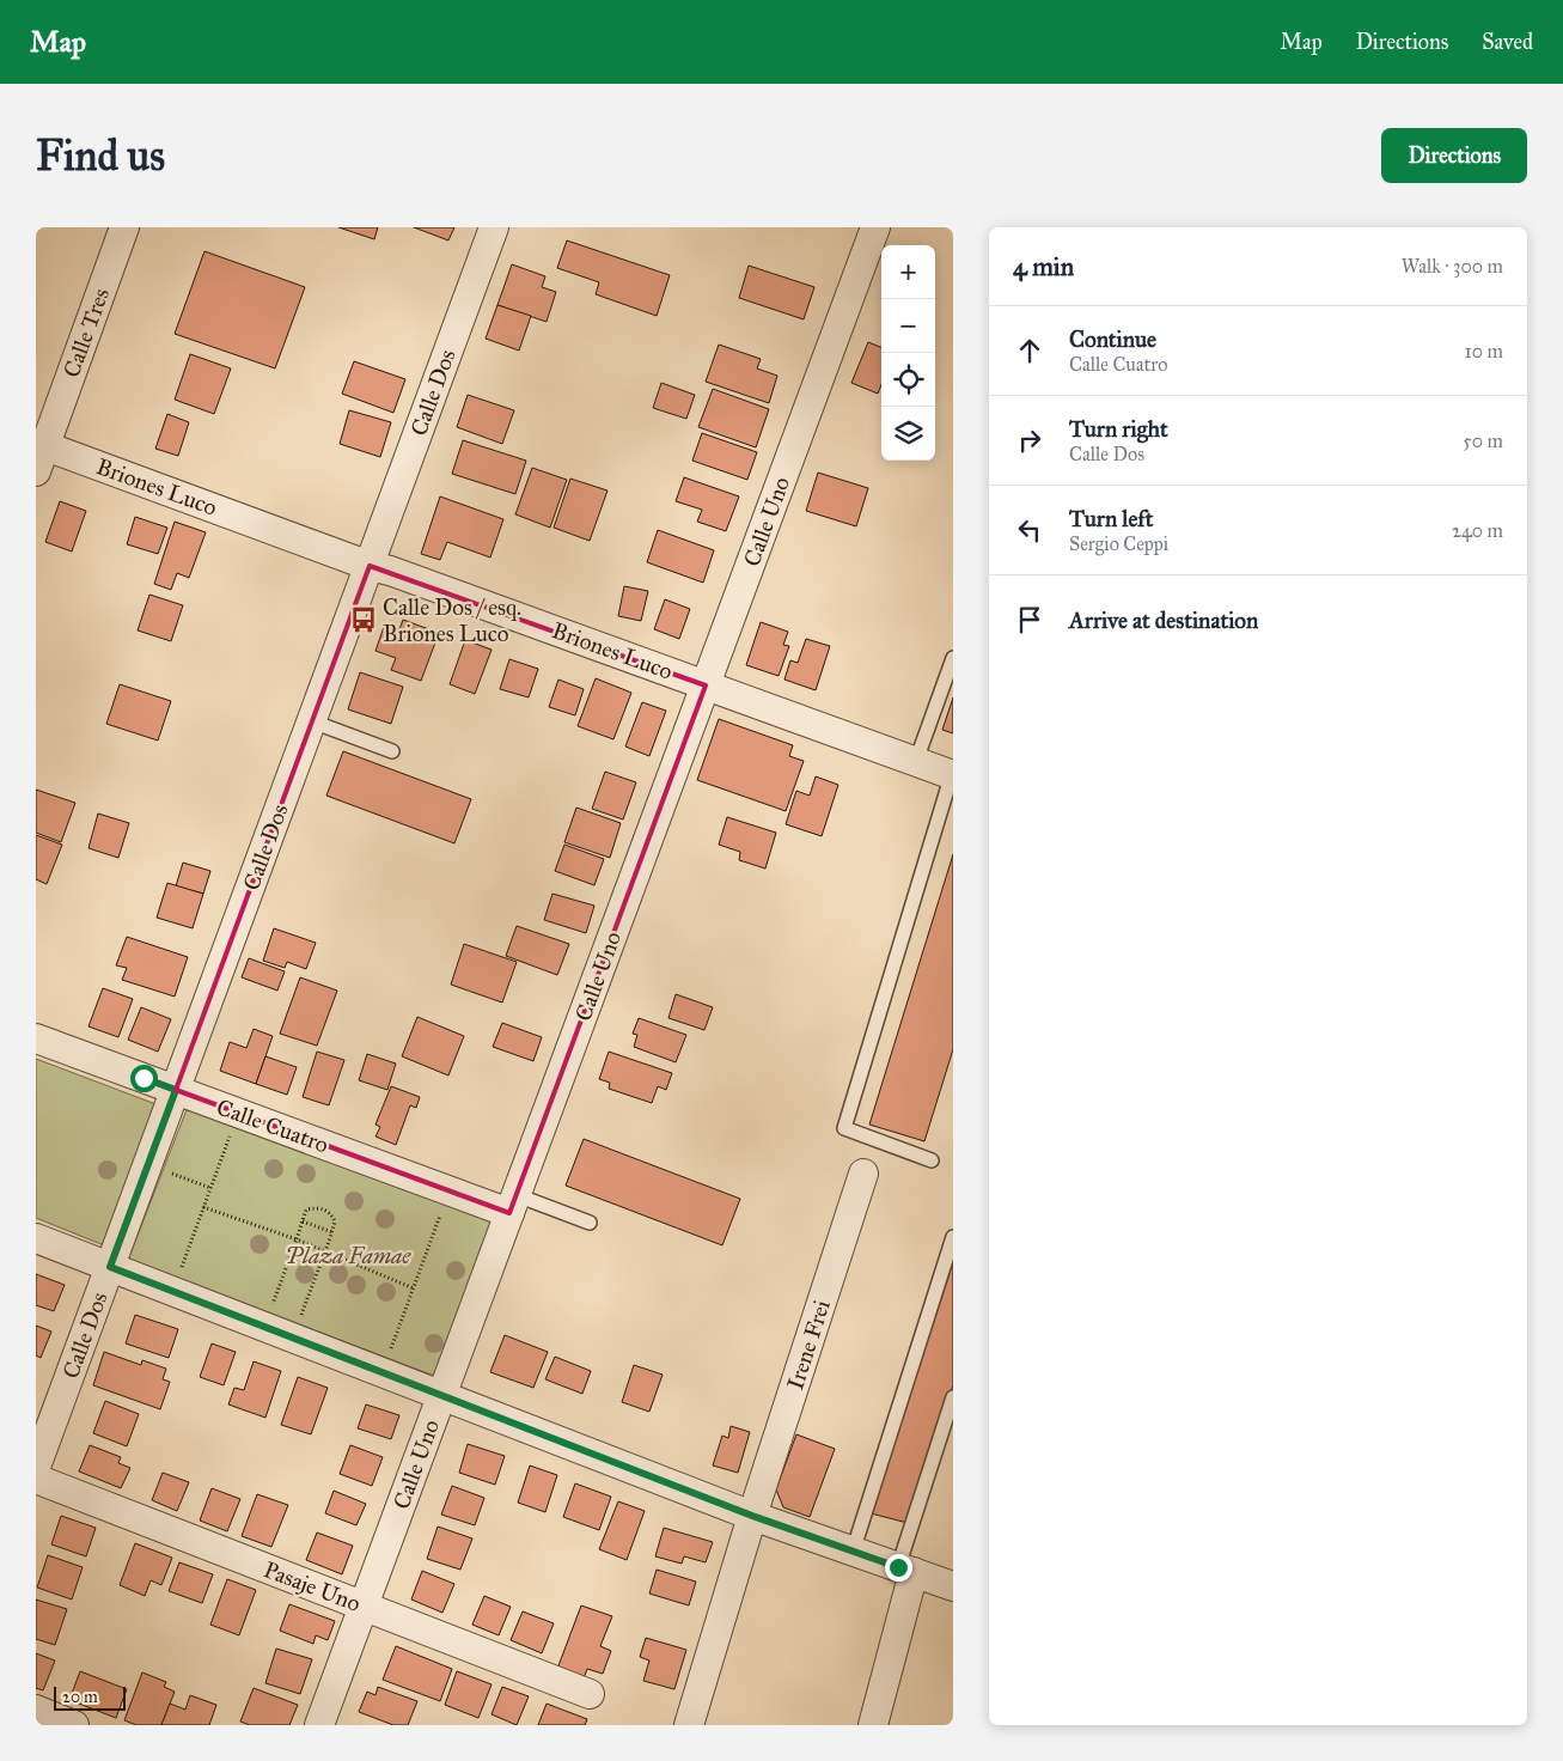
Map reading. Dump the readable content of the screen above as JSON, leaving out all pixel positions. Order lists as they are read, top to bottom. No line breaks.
{"streets":{"street":["Calle Tres","Calle Dos","Briones Luco","Calle Uno","Calle Cuatro","Irene Frei","Pasaje Uno"]},"crossings":[["Calle Tres","Briones Luco"],["Calle Dos","Briones Luco"],["Calle Dos","Calle Cuatro"],["Briones Luco","Calle Uno"],["Calle Uno","Calle Cuatro"],["Calle Uno","Pasaje Uno"]],"parks":["Plaza Famae"],"places":{"bus stop":["Calle Dos / esq. Briones Luco"]},"scale_bar":"20 m","page":{"header":"Map","nav":["Map","Directions","Saved"],"buttons":"Directions","title":"Find us","heading":["4 min","Walk · 300 m"],"map_buttons":["+","−"],"list":[["Continue","Calle Cuatro","10 m"],["Turn right","Calle Dos","50 m"],["Turn left","Sergio Ceppi","240 m"],"Arrive at destination"],"scale":"20 m"}}
